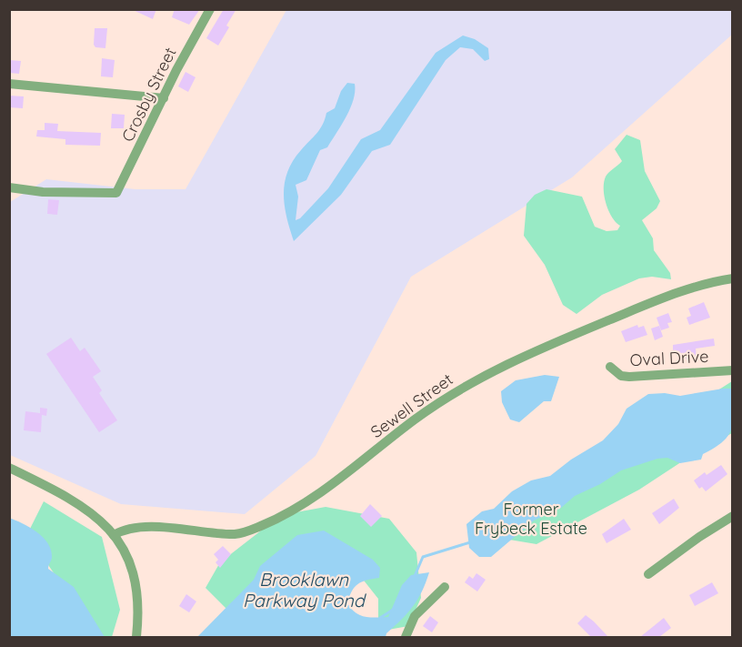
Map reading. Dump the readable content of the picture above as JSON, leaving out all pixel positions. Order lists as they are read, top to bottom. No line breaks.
{"streets":{"street":["Crosby Street","Oval Drive","Sewell Street"]},"water":["Brooklawn Parkway Pond"],"parks":["Former Frybeck Estate"]}
